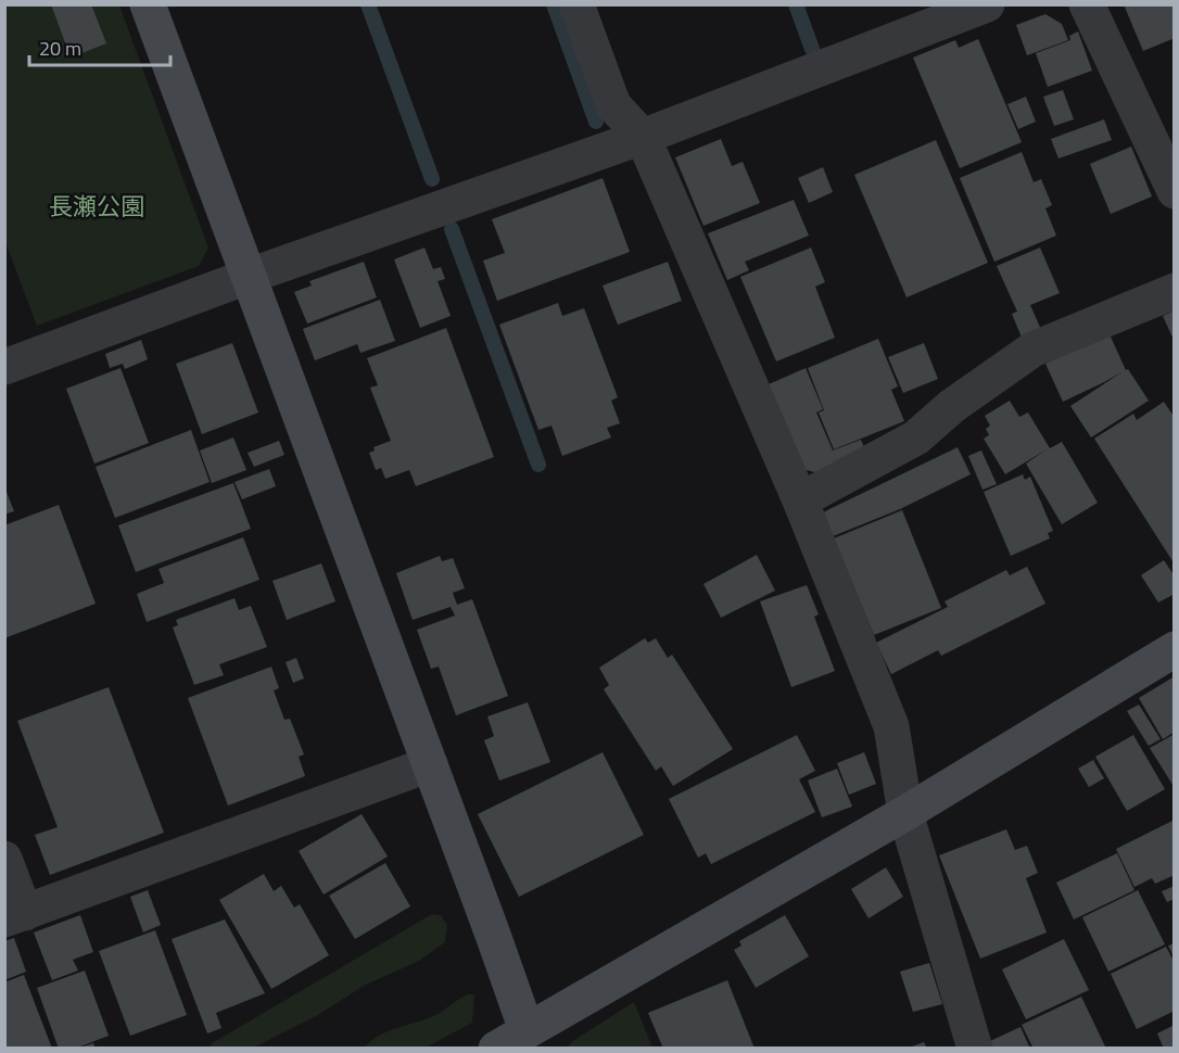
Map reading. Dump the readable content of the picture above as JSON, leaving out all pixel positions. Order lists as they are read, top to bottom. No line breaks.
{"parks":["長瀬公園"],"scale_bar":"20 m"}
